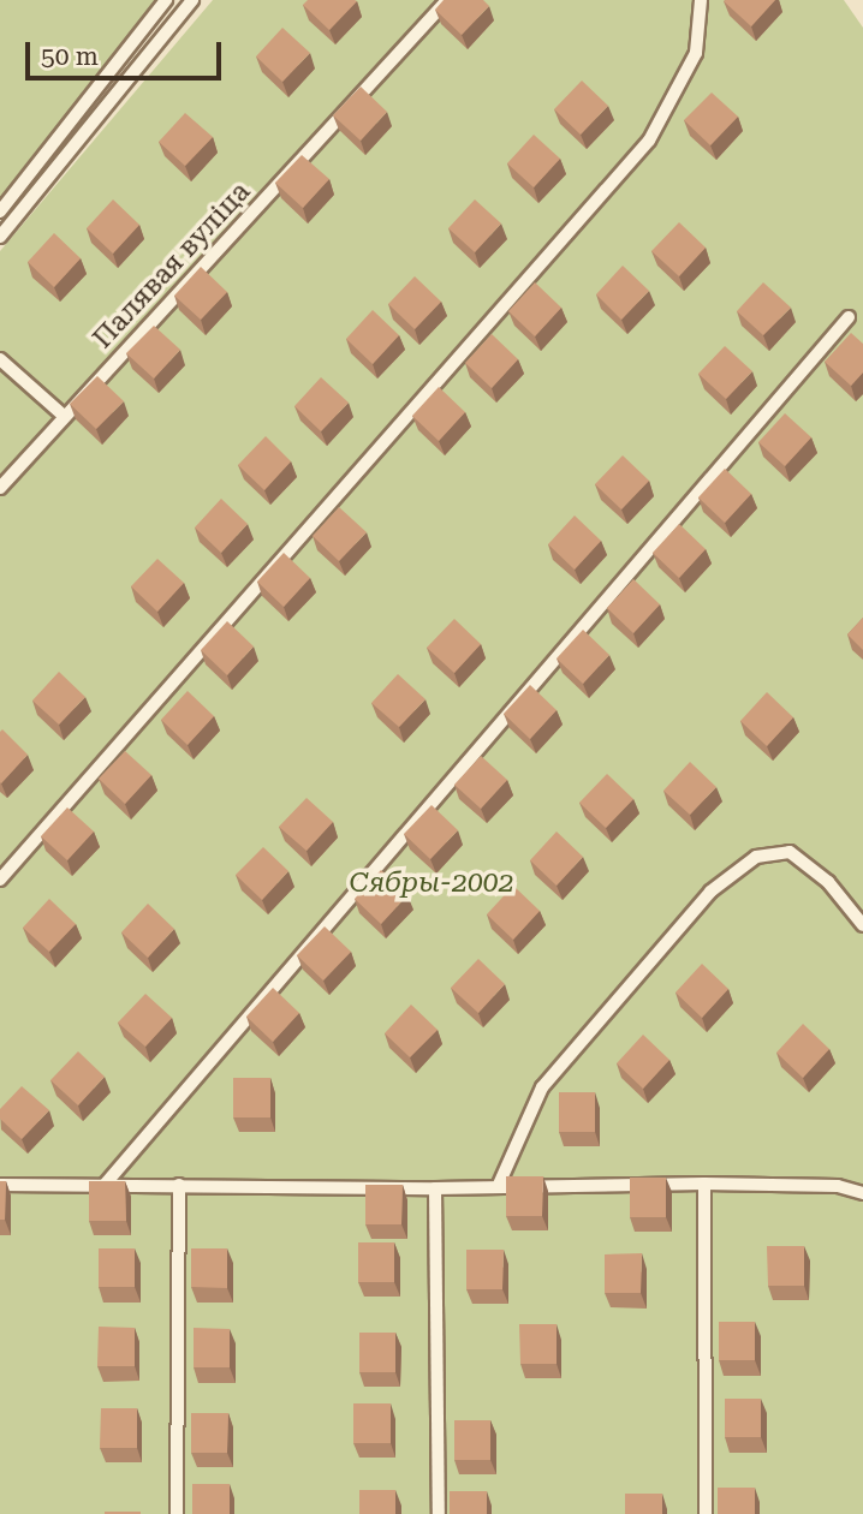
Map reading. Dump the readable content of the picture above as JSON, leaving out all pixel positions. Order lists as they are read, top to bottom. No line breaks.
{"streets":{"lane":["Палявая вуліца"]},"parks":["Сябры-2002"],"scale_bar":"50 m"}
